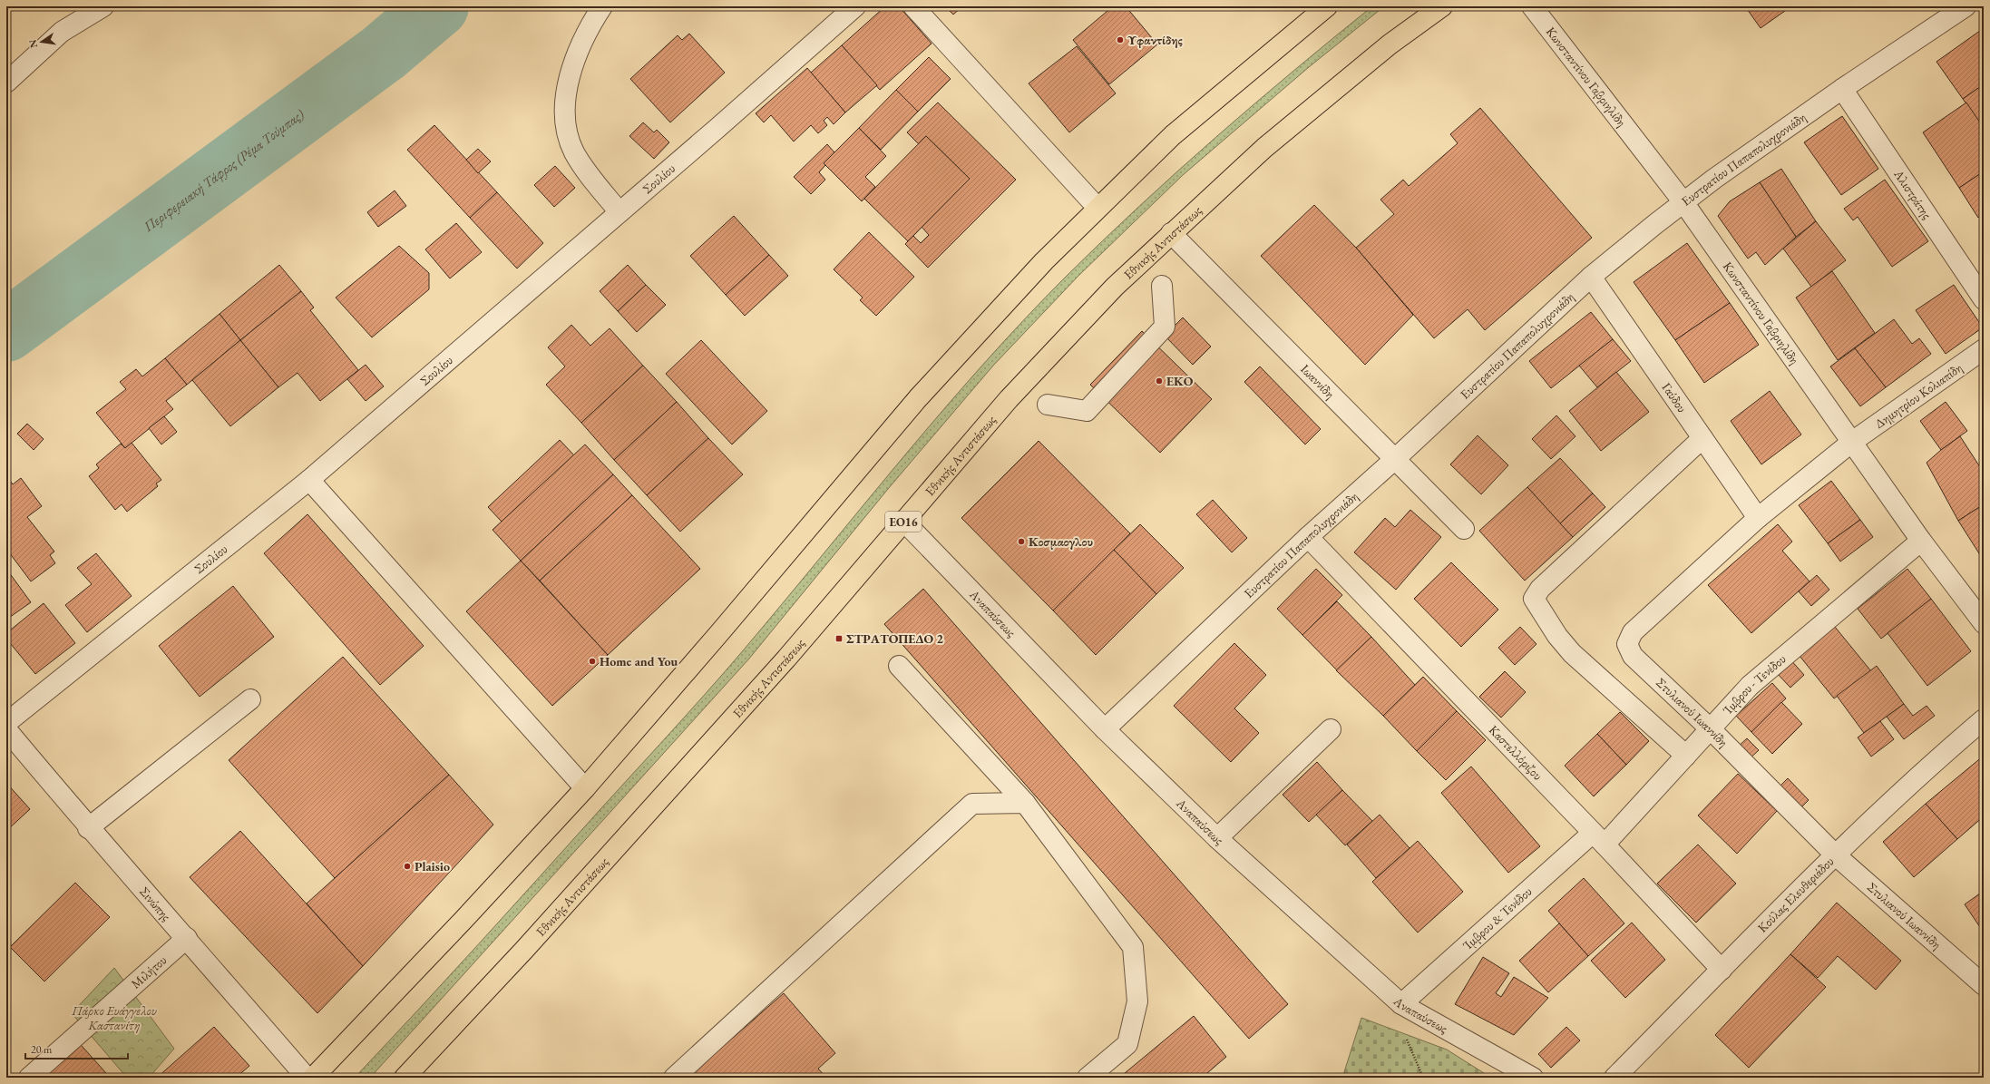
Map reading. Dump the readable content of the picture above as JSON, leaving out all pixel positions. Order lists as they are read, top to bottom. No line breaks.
{"streets":{"main road":["Εθνικής Αντιστάσεως","ΕΟ16"],"street":["Κωνσταντίνου Γαβριηλίδη","Ευστρατίου Παπαπολυχρονιάδη","Σουλίου","Αλιστράτης","Ιωαννίδη","Δημητρίου Κολιαπίδη","Γαύδου","Αναπαύσεως","Ίμβρου - Τενέδου","Στυλιανού Ιωαννίδη","Καστελλόριζου","Κούλας Ελευθεριάδου","Σινώπης","Ίμβρου & Τενέδου","Μιλήτου"]},"crossings":[["Κωνσταντίνου Γαβριηλίδη","Ευστρατίου Παπαπολυχρονιάδη"],["Κωνσταντίνου Γαβριηλίδη","Δημητρίου Κολιαπίδη"],["Κωνσταντίνου Γαβριηλίδη","Ίμβρου - Τενέδου"],["Κωνσταντίνου Γαβριηλίδη","Στυλιανού Ιωαννίδη"],["Ευστρατίου Παπαπολυχρονιάδη","Αλιστράτης"],["Ευστρατίου Παπαπολυχρονιάδη","Ιωαννίδη"],["Ευστρατίου Παπαπολυχρονιάδη","Γαύδου"],["Ευστρατίου Παπαπολυχρονιάδη","Αναπαύσεως"],["Ευστρατίου Παπαπολυχρονιάδη","Καστελλόριζου"],["Εθνικής Αντιστάσεως","Ιωαννίδη"],["Εθνικής Αντιστάσεως","Αναπαύσεως"],["Δημητρίου Κολιαπίδη","Στυλιανού Ιωαννίδη"],["Γαύδου","Στυλιανού Ιωαννίδη"],["Αναπαύσεως","Ίμβρου & Τενέδου"],["Ίμβρου - Τενέδου","Στυλιανού Ιωαννίδη"],["Ίμβρου - Τενέδου","Καστελλόριζου"],["Ίμβρου - Τενέδου","Ίμβρου & Τενέδου"],["Στυλιανού Ιωαννίδη","Κούλας Ελευθεριάδου"],["Καστελλόριζου","Κούλας Ελευθεριάδου"],["Καστελλόριζου","Ίμβρου & Τενέδου"],["Σινώπης","Μιλήτου"]],"water":["Περιφερειακή Τάφρος (Ρέμα Τούμπας)"],"parks":["Πάρκο Ευάγγελου Καστανίτη"],"places":{"other":["Υφαντίδης","ΕΚΟ","Κοσμαογλου","Home and You","Plaisio"],"transit":["ΣΤΡΑΤΟΠΕΔΟ 2"]},"scale_bar":"20 m","north":"left"}
